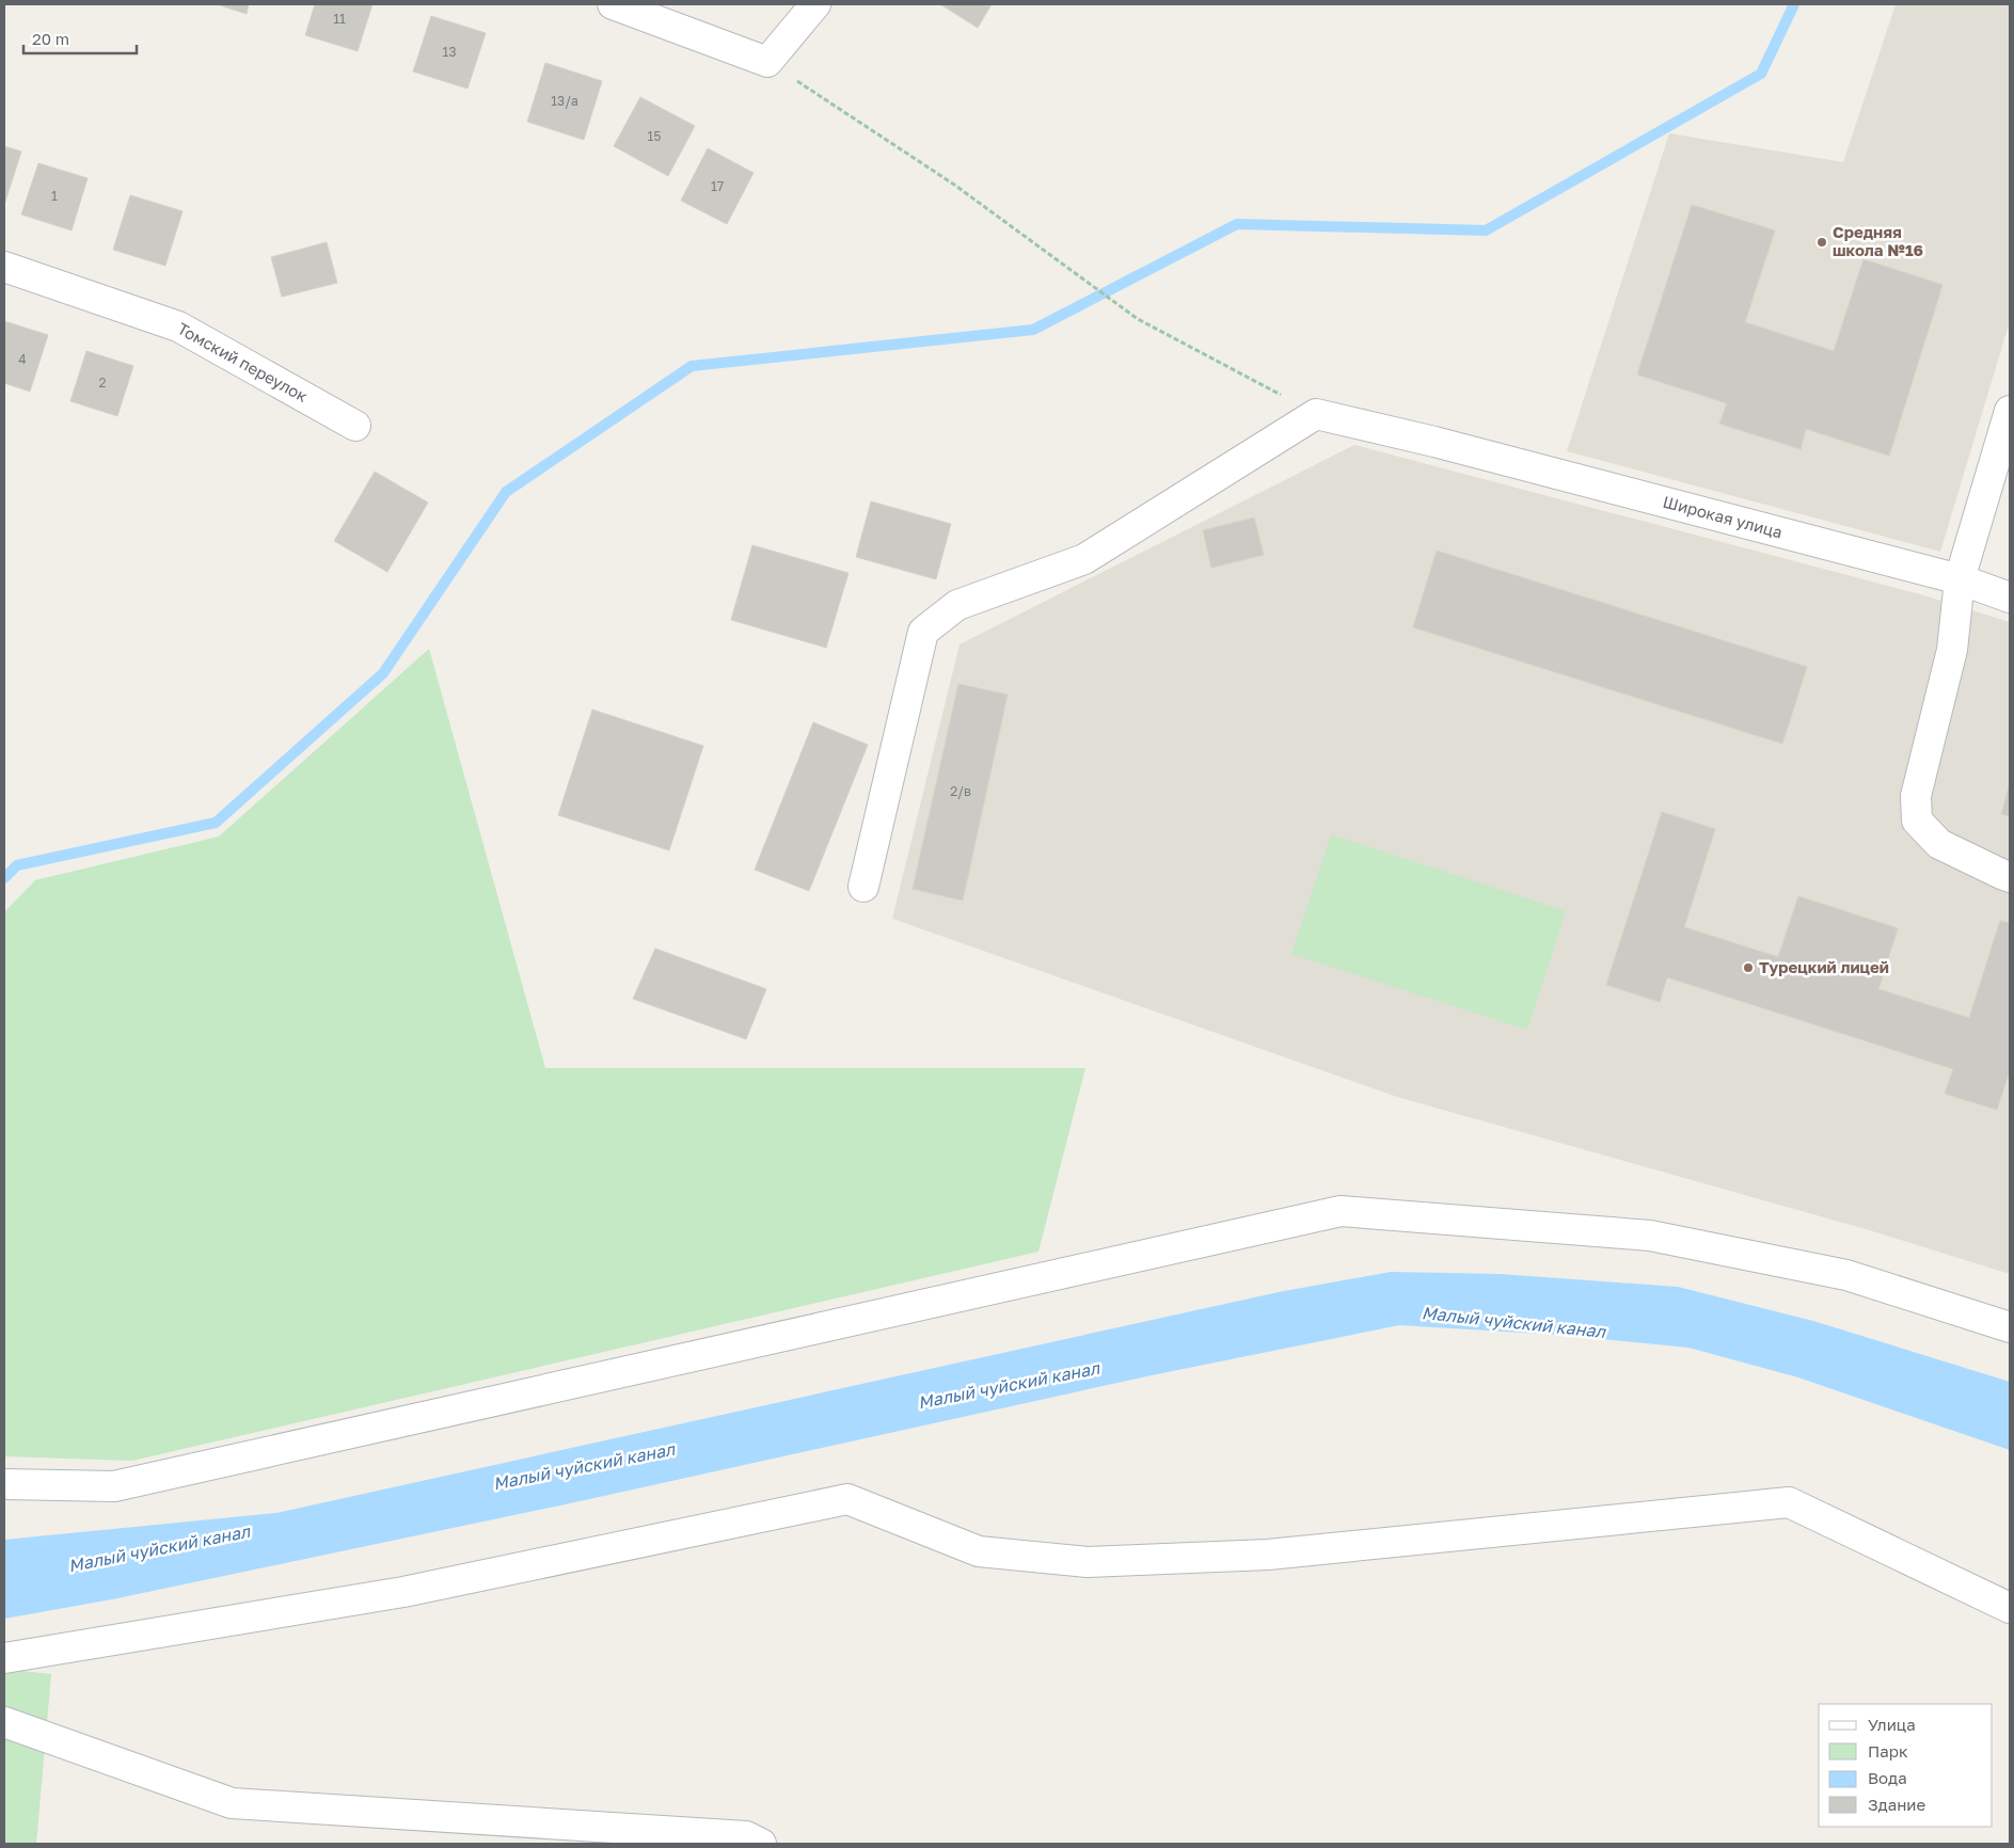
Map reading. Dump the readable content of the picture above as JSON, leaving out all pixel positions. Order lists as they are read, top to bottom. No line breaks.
{"streets":{"street":["Томский переулок","Широкая улица"]},"water":["Малый чуйский канал"],"places":["Средняя школа №16","Турецкий лицей"],"house_numbers":["11","13","13/а","15","17","1","4","2","2/в"],"legend":["Улица","Парк","Вода","Здание"],"scale_bar":"20 m"}
